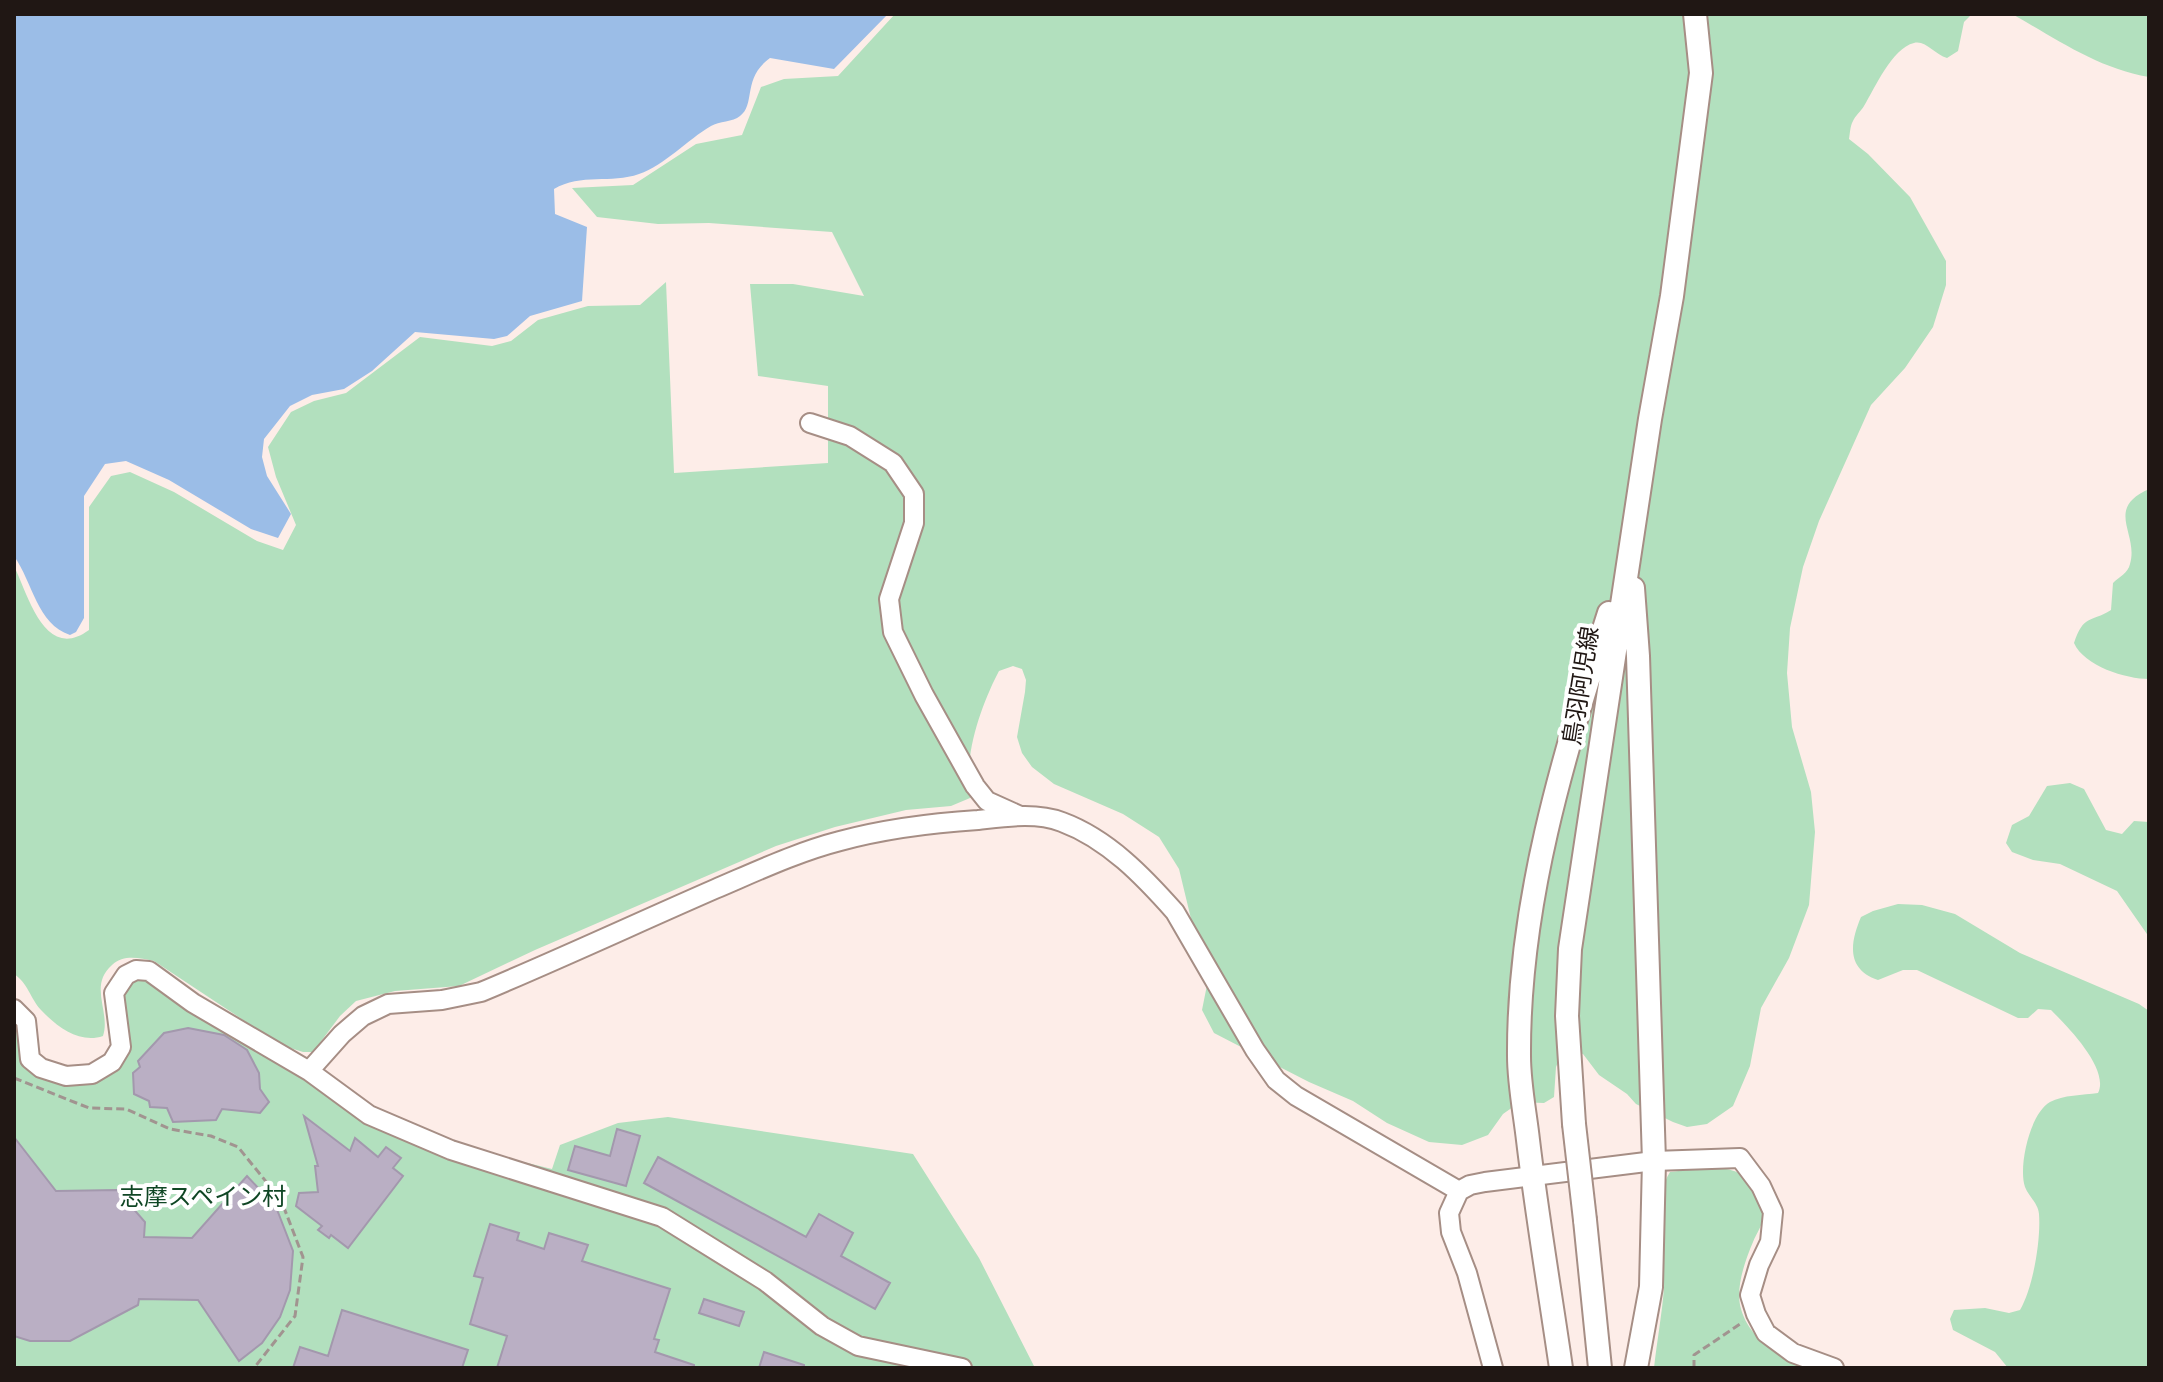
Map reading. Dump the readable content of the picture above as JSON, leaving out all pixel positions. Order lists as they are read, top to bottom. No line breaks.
{"streets":{"main road":["鳥羽阿児線"]},"parks":["志摩スペイン村"]}
